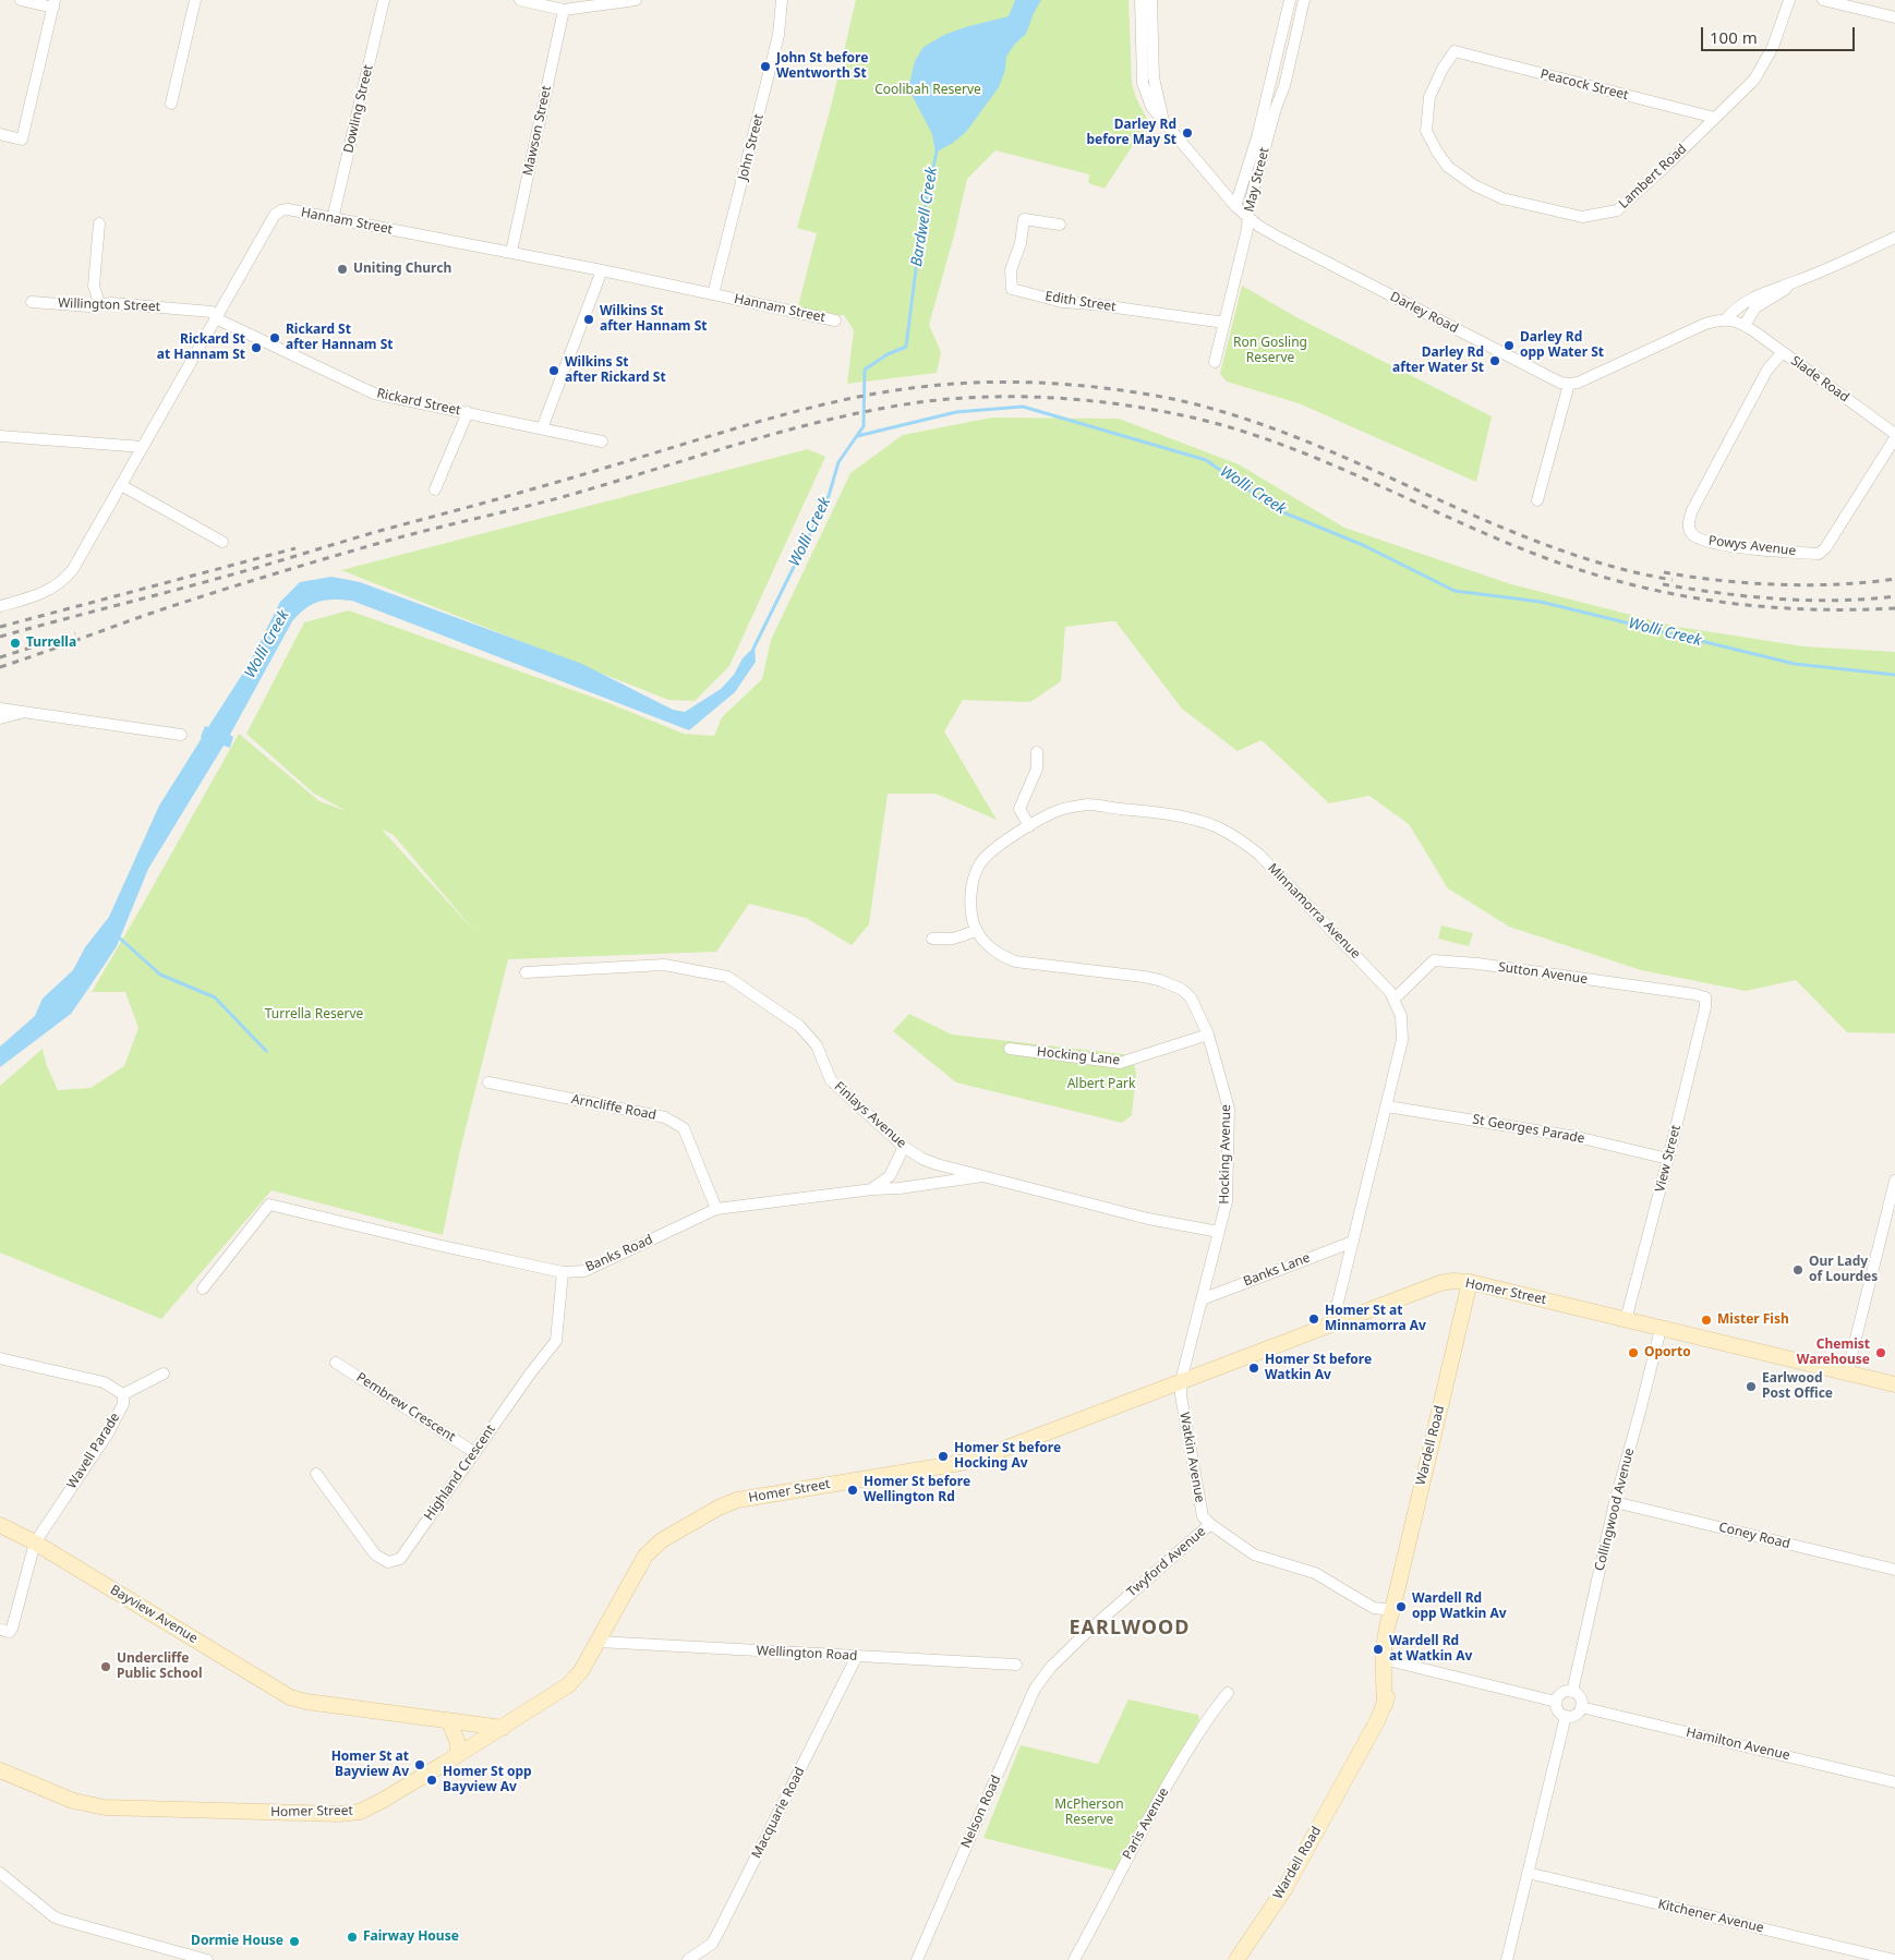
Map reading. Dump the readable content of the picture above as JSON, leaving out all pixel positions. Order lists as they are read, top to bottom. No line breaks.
{"streets":{"main road":["Homer Street","Wardell Road","Bayview Avenue"],"street":["Peacock Street","Dowling Street","Mawson Street","John Street","Lambert Road","May Street","Hannam Street","Edith Street","Willington Street","Darley Road","Slade Road","Rickard Street","Powys Avenue","Minnamorra Avenue","Sutton Avenue","Hocking Lane","Arncliffe Road","Finlays Avenue","St Georges Parade","Hocking Avenue","View Street","Banks Road","Banks Lane","Pembrew Crescent","Wavell Parade","Watkin Avenue","Highland Crescent","Collingwood Avenue","Coney Road","Twyford Avenue","Wellington Road","Hamilton Avenue","Nelson Road","Macquarie Road","Paris Avenue","Kitchener Avenue"]},"crossings":[["Peacock Street","Lambert Road"],["Dowling Street","Hannam Street"],["Mawson Street","Hannam Street"],["John Street","Hannam Street"],["May Street","Edith Street"],["May Street","Darley Road"],["Hannam Street","Willington Street"],["Hannam Street","Rickard Street"],["Willington Street","Rickard Street"],["Slade Road","Powys Avenue"],["Minnamorra Avenue","Sutton Avenue"],["Minnamorra Avenue","St Georges Parade"],["Minnamorra Avenue","Hocking Avenue"],["Minnamorra Avenue","Banks Lane"],["Minnamorra Avenue","Homer Street"],["Sutton Avenue","View Street"],["Hocking Lane","Hocking Avenue"],["Arncliffe Road","Banks Road"],["Finlays Avenue","Hocking Avenue"],["Finlays Avenue","Banks Road"],["St Georges Parade","View Street"],["Hocking Avenue","Banks Lane"],["Hocking Avenue","Homer Street"],["Hocking Avenue","Watkin Avenue"],["View Street","Homer Street"],["Banks Road","Highland Crescent"],["Homer Street","Wardell Road"],["Homer Street","Watkin Avenue"],["Homer Street","Collingwood Avenue"],["Homer Street","Bayview Avenue"],["Homer Street","Wellington Road"],["Pembrew Crescent","Highland Crescent"],["Wavell Parade","Bayview Avenue"],["Watkin Avenue","Twyford Avenue"],["Collingwood Avenue","Coney Road"],["Collingwood Avenue","Hamilton Avenue"],["Twyford Avenue","Nelson Road"],["Wellington Road","Macquarie Road"]],"districts":["EARLWOOD"],"water":["Bardwell Creek","Wolli Creek"],"parks":["Coolibah Reserve","Ron Gosling Reserve","Turrella Reserve","Albert Park","McPherson Reserve"],"places":["John St before Wentworth St","Darley Rd before May St","Uniting Church","Wilkins St after Hannam St","Rickard St after Hannam St","Darley Rd opp Water St","Rickard St at Hannam St","Darley Rd after Water St","Wilkins St after Rickard St","Turrella","Our Lady of Lourdes","Homer St at Minnamorra Av","Mister Fish","Oporto","Chemist Warehouse","Homer St before Watkin Av","Earlwood Post Office","Homer St before Hocking Av","Homer St before Wellington Rd","Wardell Rd opp Watkin Av","Wardell Rd at Watkin Av","Undercliffe Public School","Homer St at Bayview Av","Homer St opp Bayview Av","Fairway House","Dormie House"],"scale_bar":"100 m"}
